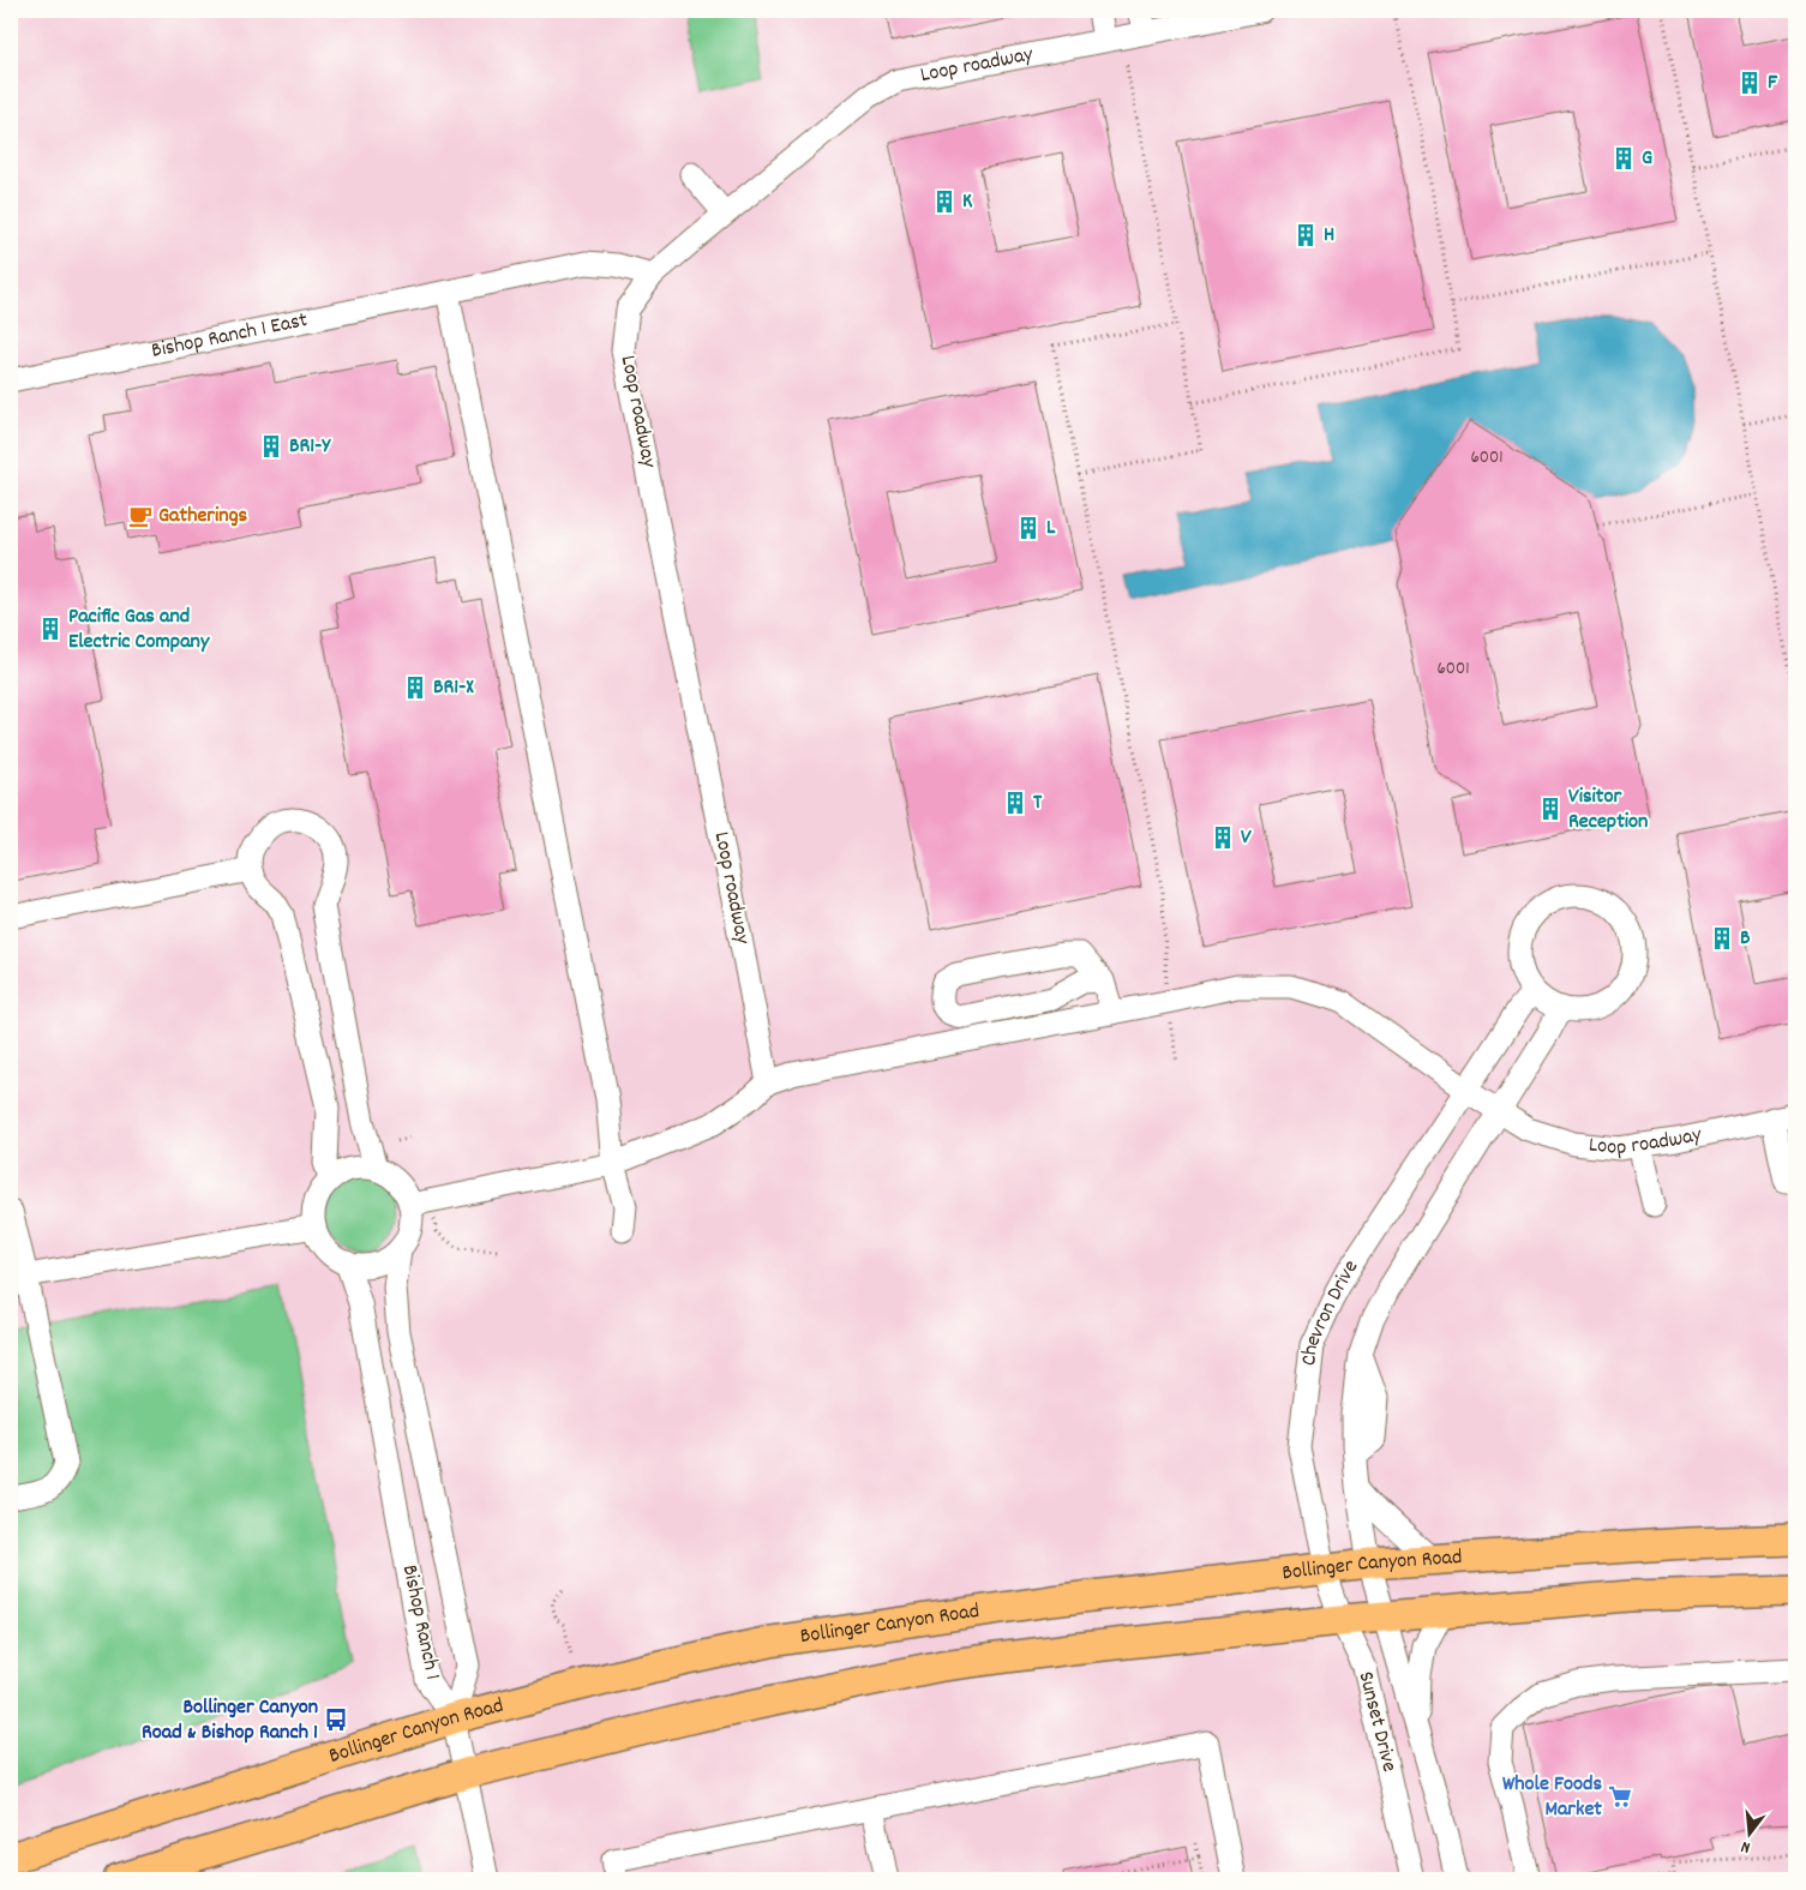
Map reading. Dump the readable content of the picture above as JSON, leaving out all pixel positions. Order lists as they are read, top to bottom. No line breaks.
{"streets":{"main road":["Bollinger Canyon Road"],"street":["Loop roadway","Bishop Ranch 1 East","Chevron Drive","Bishop Ranch 1","Sunset Drive"]},"crossings":[["Loop roadway","Bishop Ranch 1 East"],["Loop roadway","Chevron Drive"],["Chevron Drive","Bollinger Canyon Road"],["Chevron Drive","Sunset Drive"],["Bollinger Canyon Road","Bishop Ranch 1"],["Bollinger Canyon Road","Sunset Drive"]],"places":{"building":["F","G","K","H","BR1-Y","L","Pacific Gas and Electric Company","BR1-X","T","Visitor Reception","V","B"],"cafe":["Gatherings"],"bus stop":["Bollinger Canyon Road & Bishop Ranch 1"],"supermarket":["Whole Foods Market"]},"house_numbers":["6001","6001"],"north":"bottom"}
